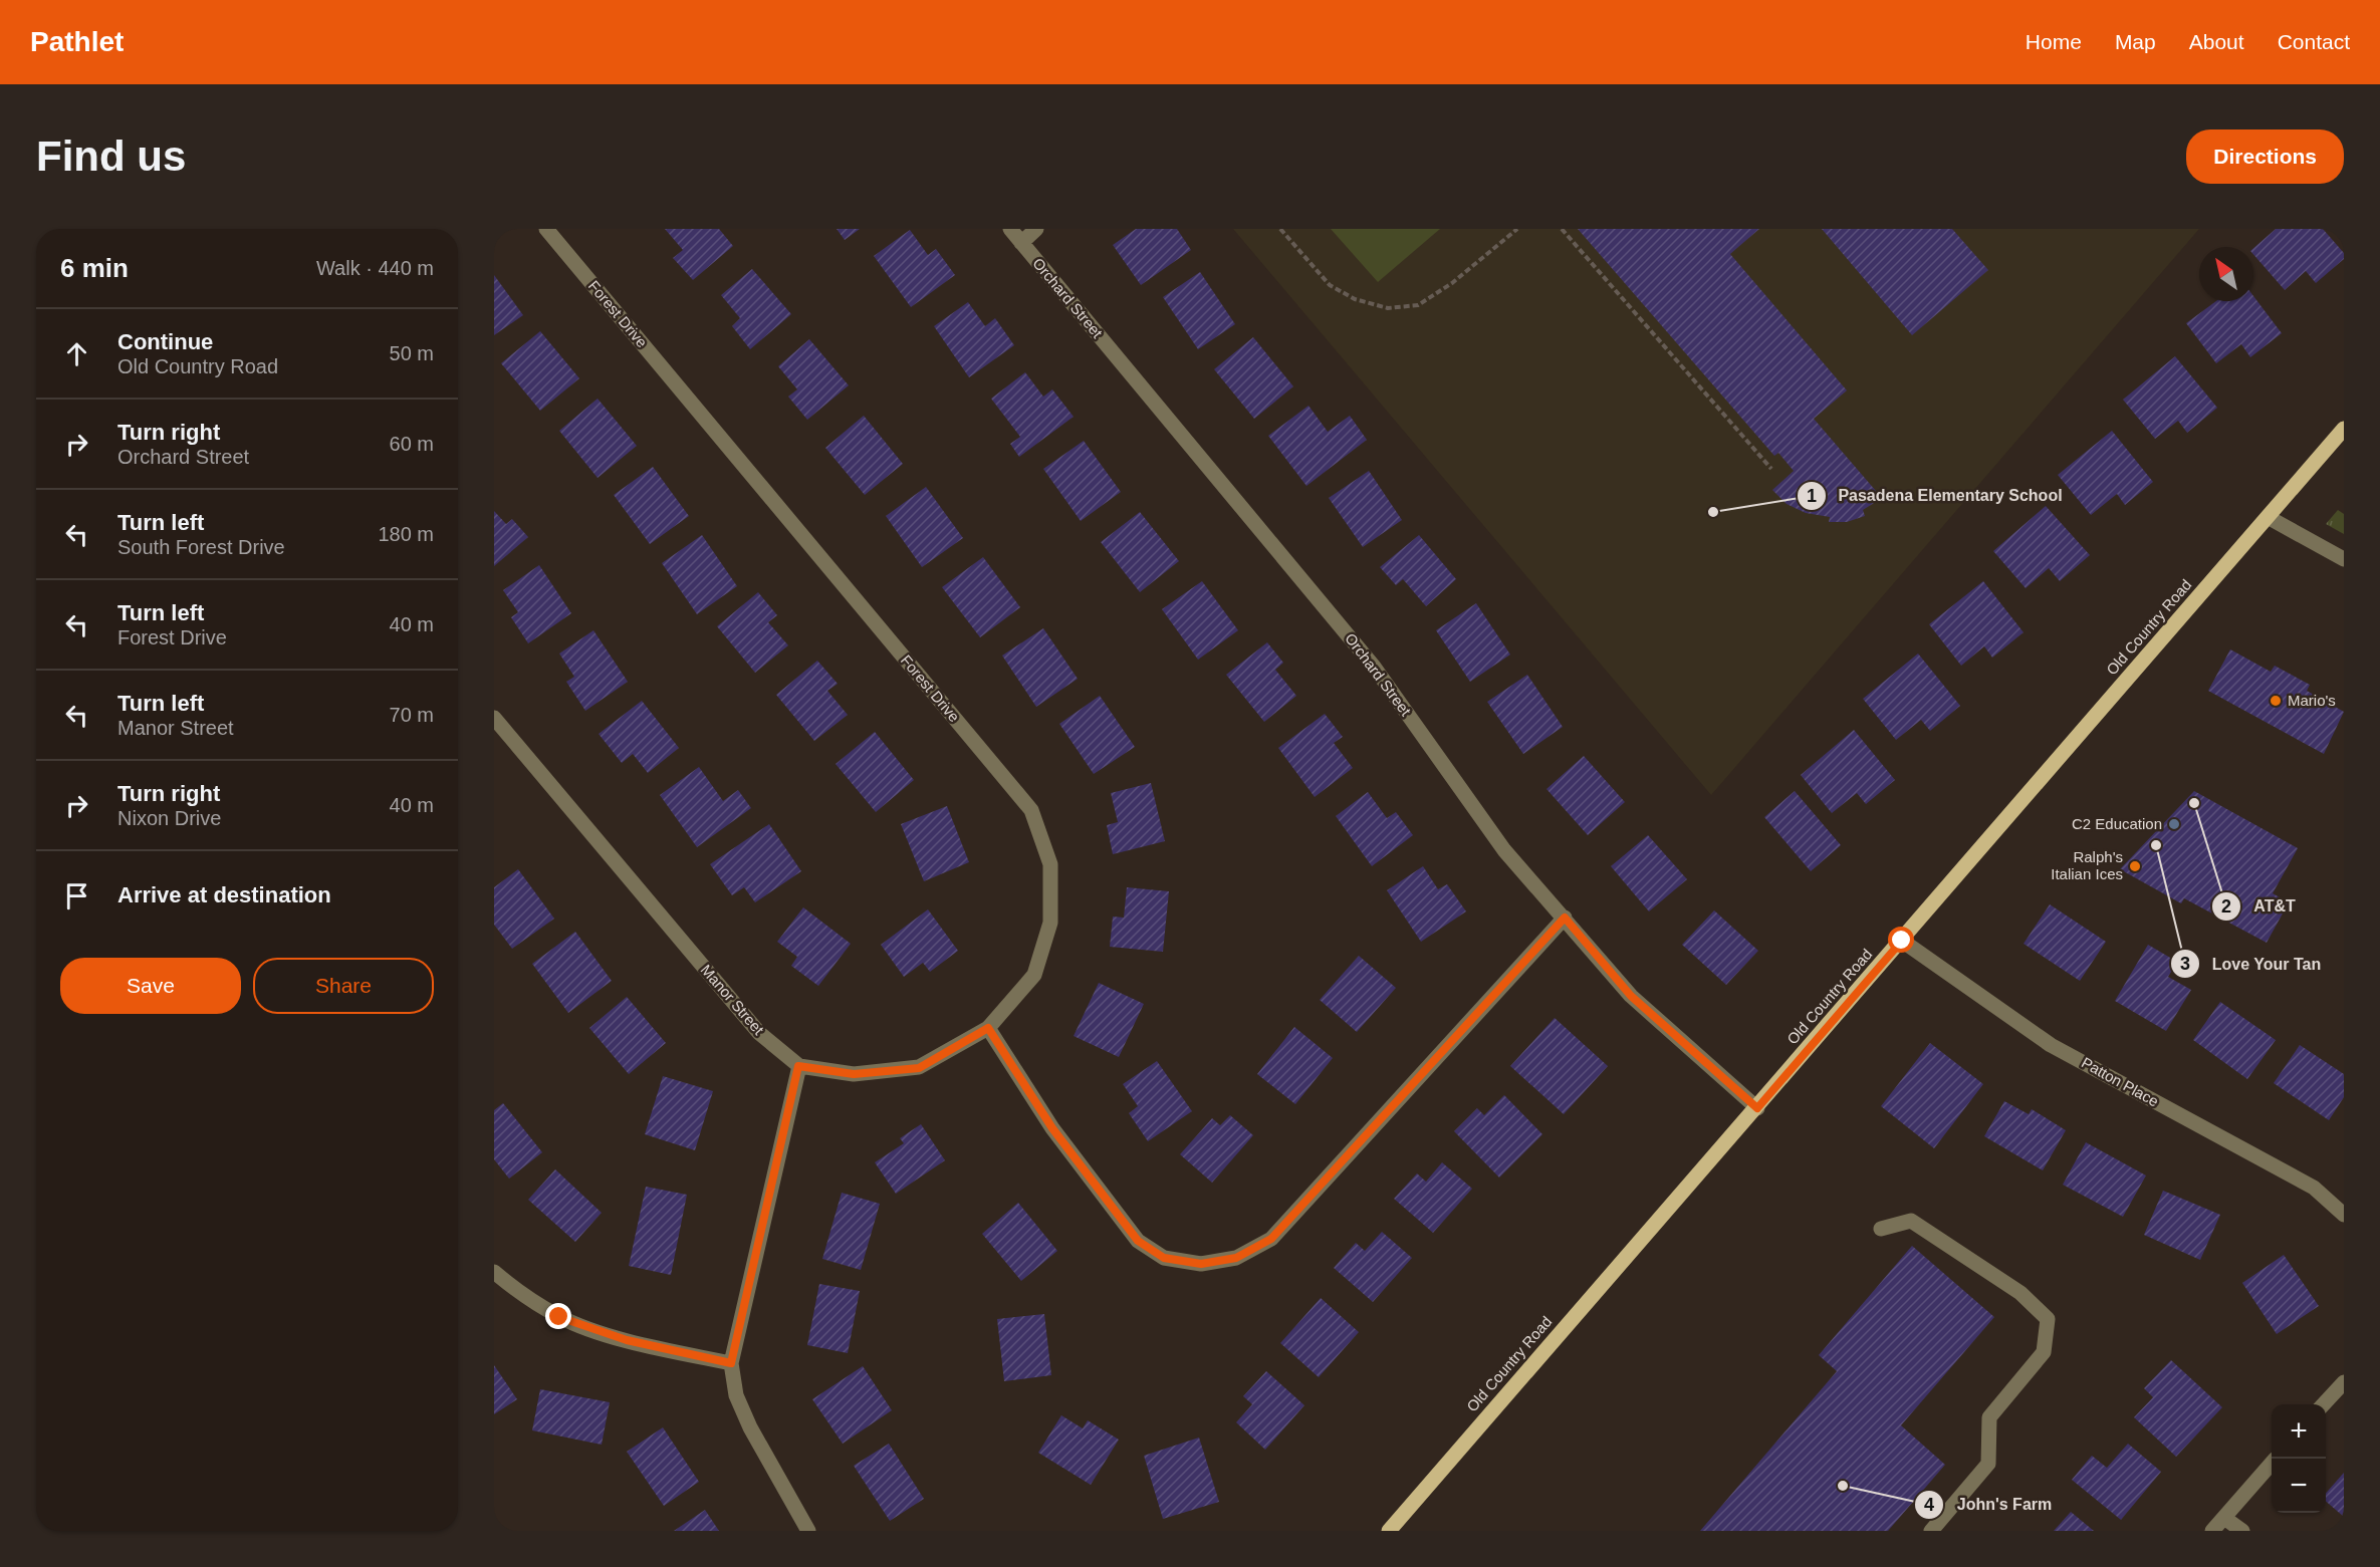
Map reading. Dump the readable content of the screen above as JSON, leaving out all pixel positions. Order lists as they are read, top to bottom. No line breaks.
{"streets":{"main road":["Old Country Road"],"street":["Orchard Street","Forest Drive","Manor Street","Patton Place"]},"crossings":[["Orchard Street","Old Country Road"],["Forest Drive","Manor Street"],["Old Country Road","Patton Place"]],"places":["Pasadena Elementary School","Mario's","AT&T","C2 Education","Love Your Tan","Ralph's Italian Ices","John's Farm"],"north":"top left","page":{"header":"Pathlet","nav":["Home","Map","About","Contact"],"buttons":["Directions",["Save","Share"]],"title":"Find us","heading":["6 min","Walk · 440 m"],"list":[["Continue","Old Country Road","50 m"],["Turn right","Orchard Street","60 m"],["Turn left","South Forest Drive","180 m"],["Turn left","Forest Drive","40 m"],["Turn left","Manor Street","70 m"],["Turn right","Nixon Drive","40 m"],"Arrive at destination"],"map_buttons":["+","−"]}}
